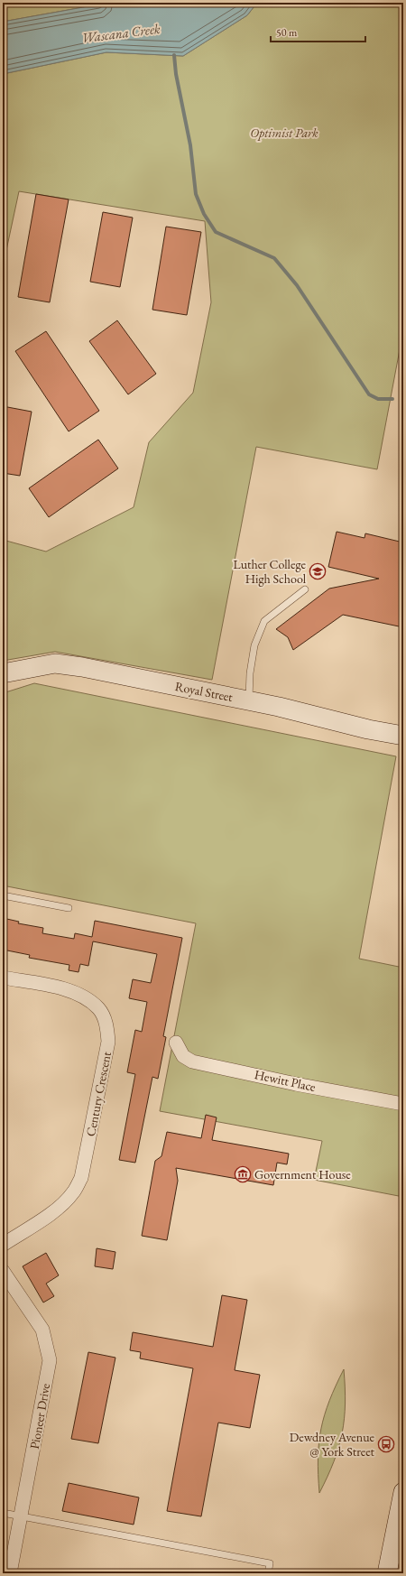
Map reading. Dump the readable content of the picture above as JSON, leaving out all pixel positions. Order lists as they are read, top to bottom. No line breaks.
{"streets":{"street":["Royal Street","Hewitt Place","Century Crescent","Pioneer Drive"]},"water":["Wascana Creek"],"parks":["Optimist Park"],"places":{"school or university":["Luther College High School"],"museum":["Government House"],"bus stop":["Dewdney Avenue @ York Street"]},"scale_bar":"50 m"}
